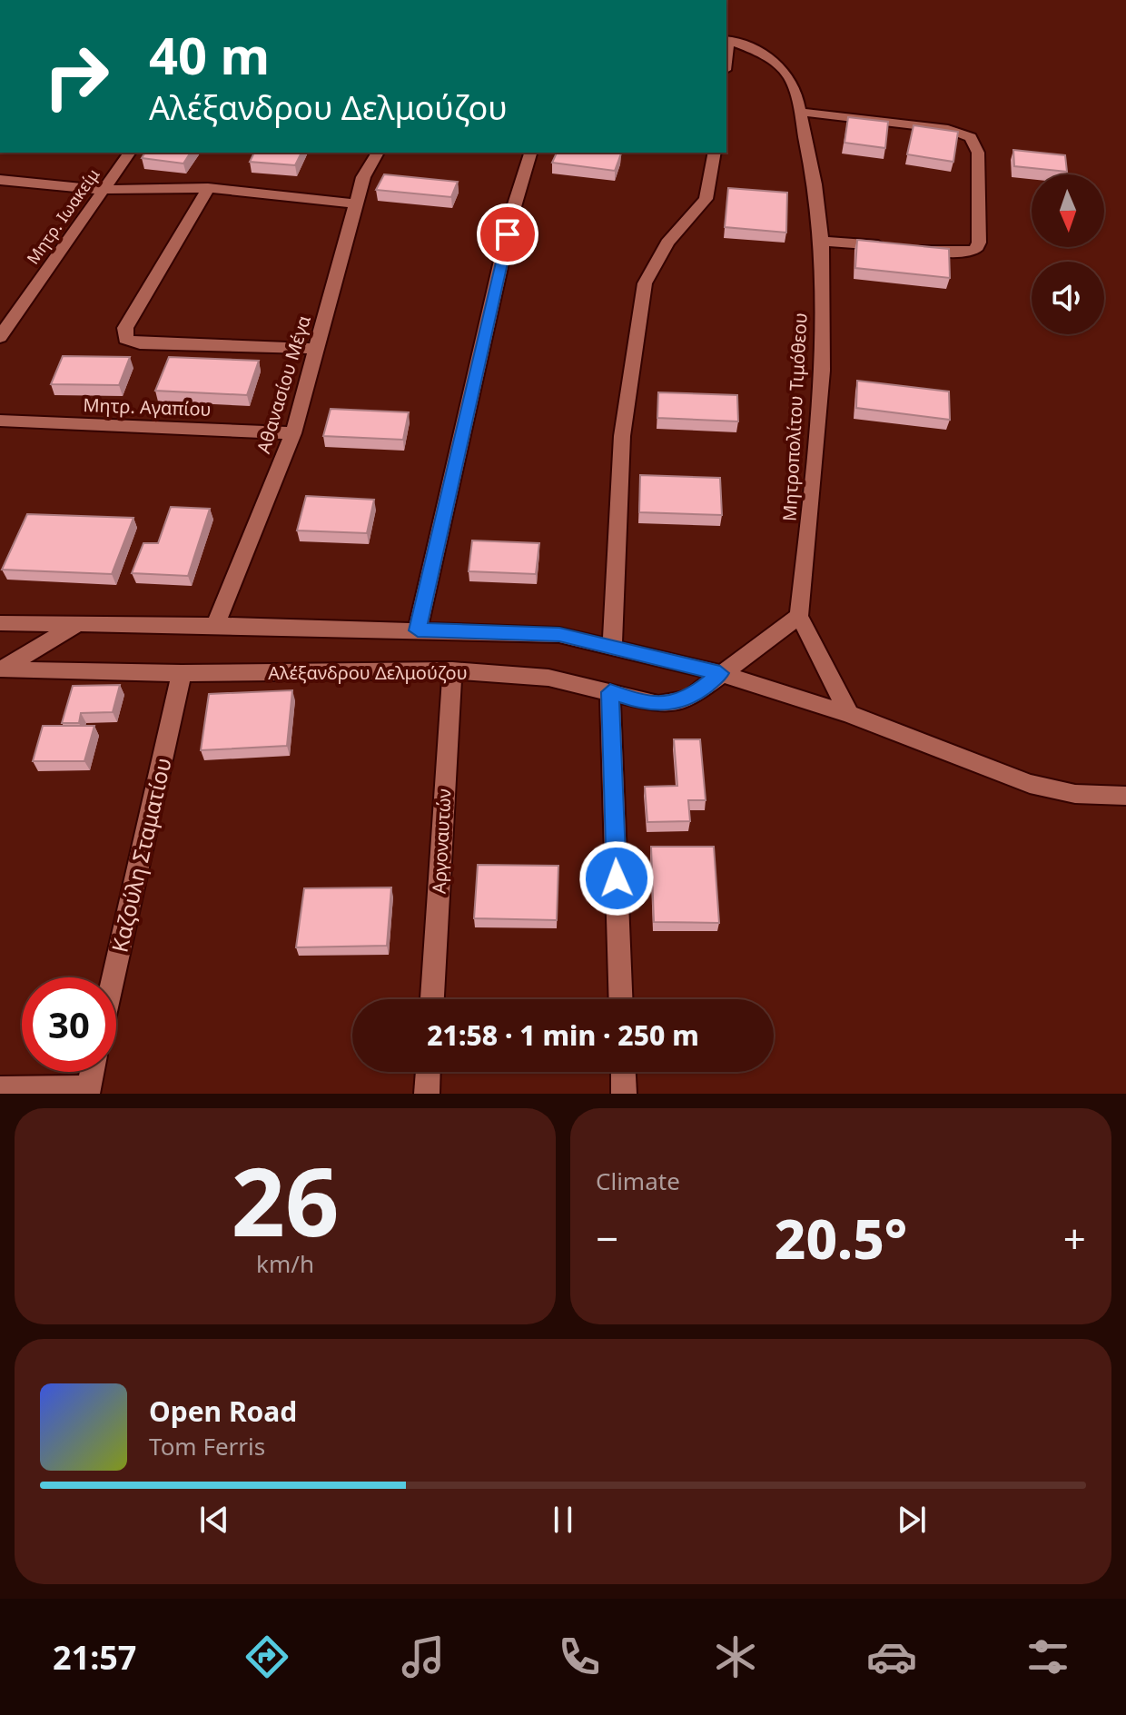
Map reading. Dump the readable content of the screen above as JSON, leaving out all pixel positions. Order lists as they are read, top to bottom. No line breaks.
{"streets":{"street":["Μητρ. Ιωακείμ","Αθανασίου Μέγα","Μητρ. Αγαπίου","Μητροπολίτου Τιμόθεου","Αλέξανδρου Δελμούζου","Αργοναυτών","Καζούλη Σταματίου"]},"crossings":[["Αθανασίου Μέγα","Μητρ. Αγαπίου"],["Μητροπολίτου Τιμόθεου","Αλέξανδρου Δελμούζου"],["Αλέξανδρου Δελμούζου","Αργοναυτών"],["Αλέξανδρου Δελμούζου","Καζούλη Σταματίου"]],"north":"bottom","page":{"turn":["40 m","Αλέξανδρου Δελμούζου"],"limit":"30","trip":"21:58 · 1 min · 250 m","tile":[["26","km/h"],"Climate"],"heat":["−","20.5°","+"],"song":["Open Road","Tom Ferris"],"tabs":"21:57"}}
